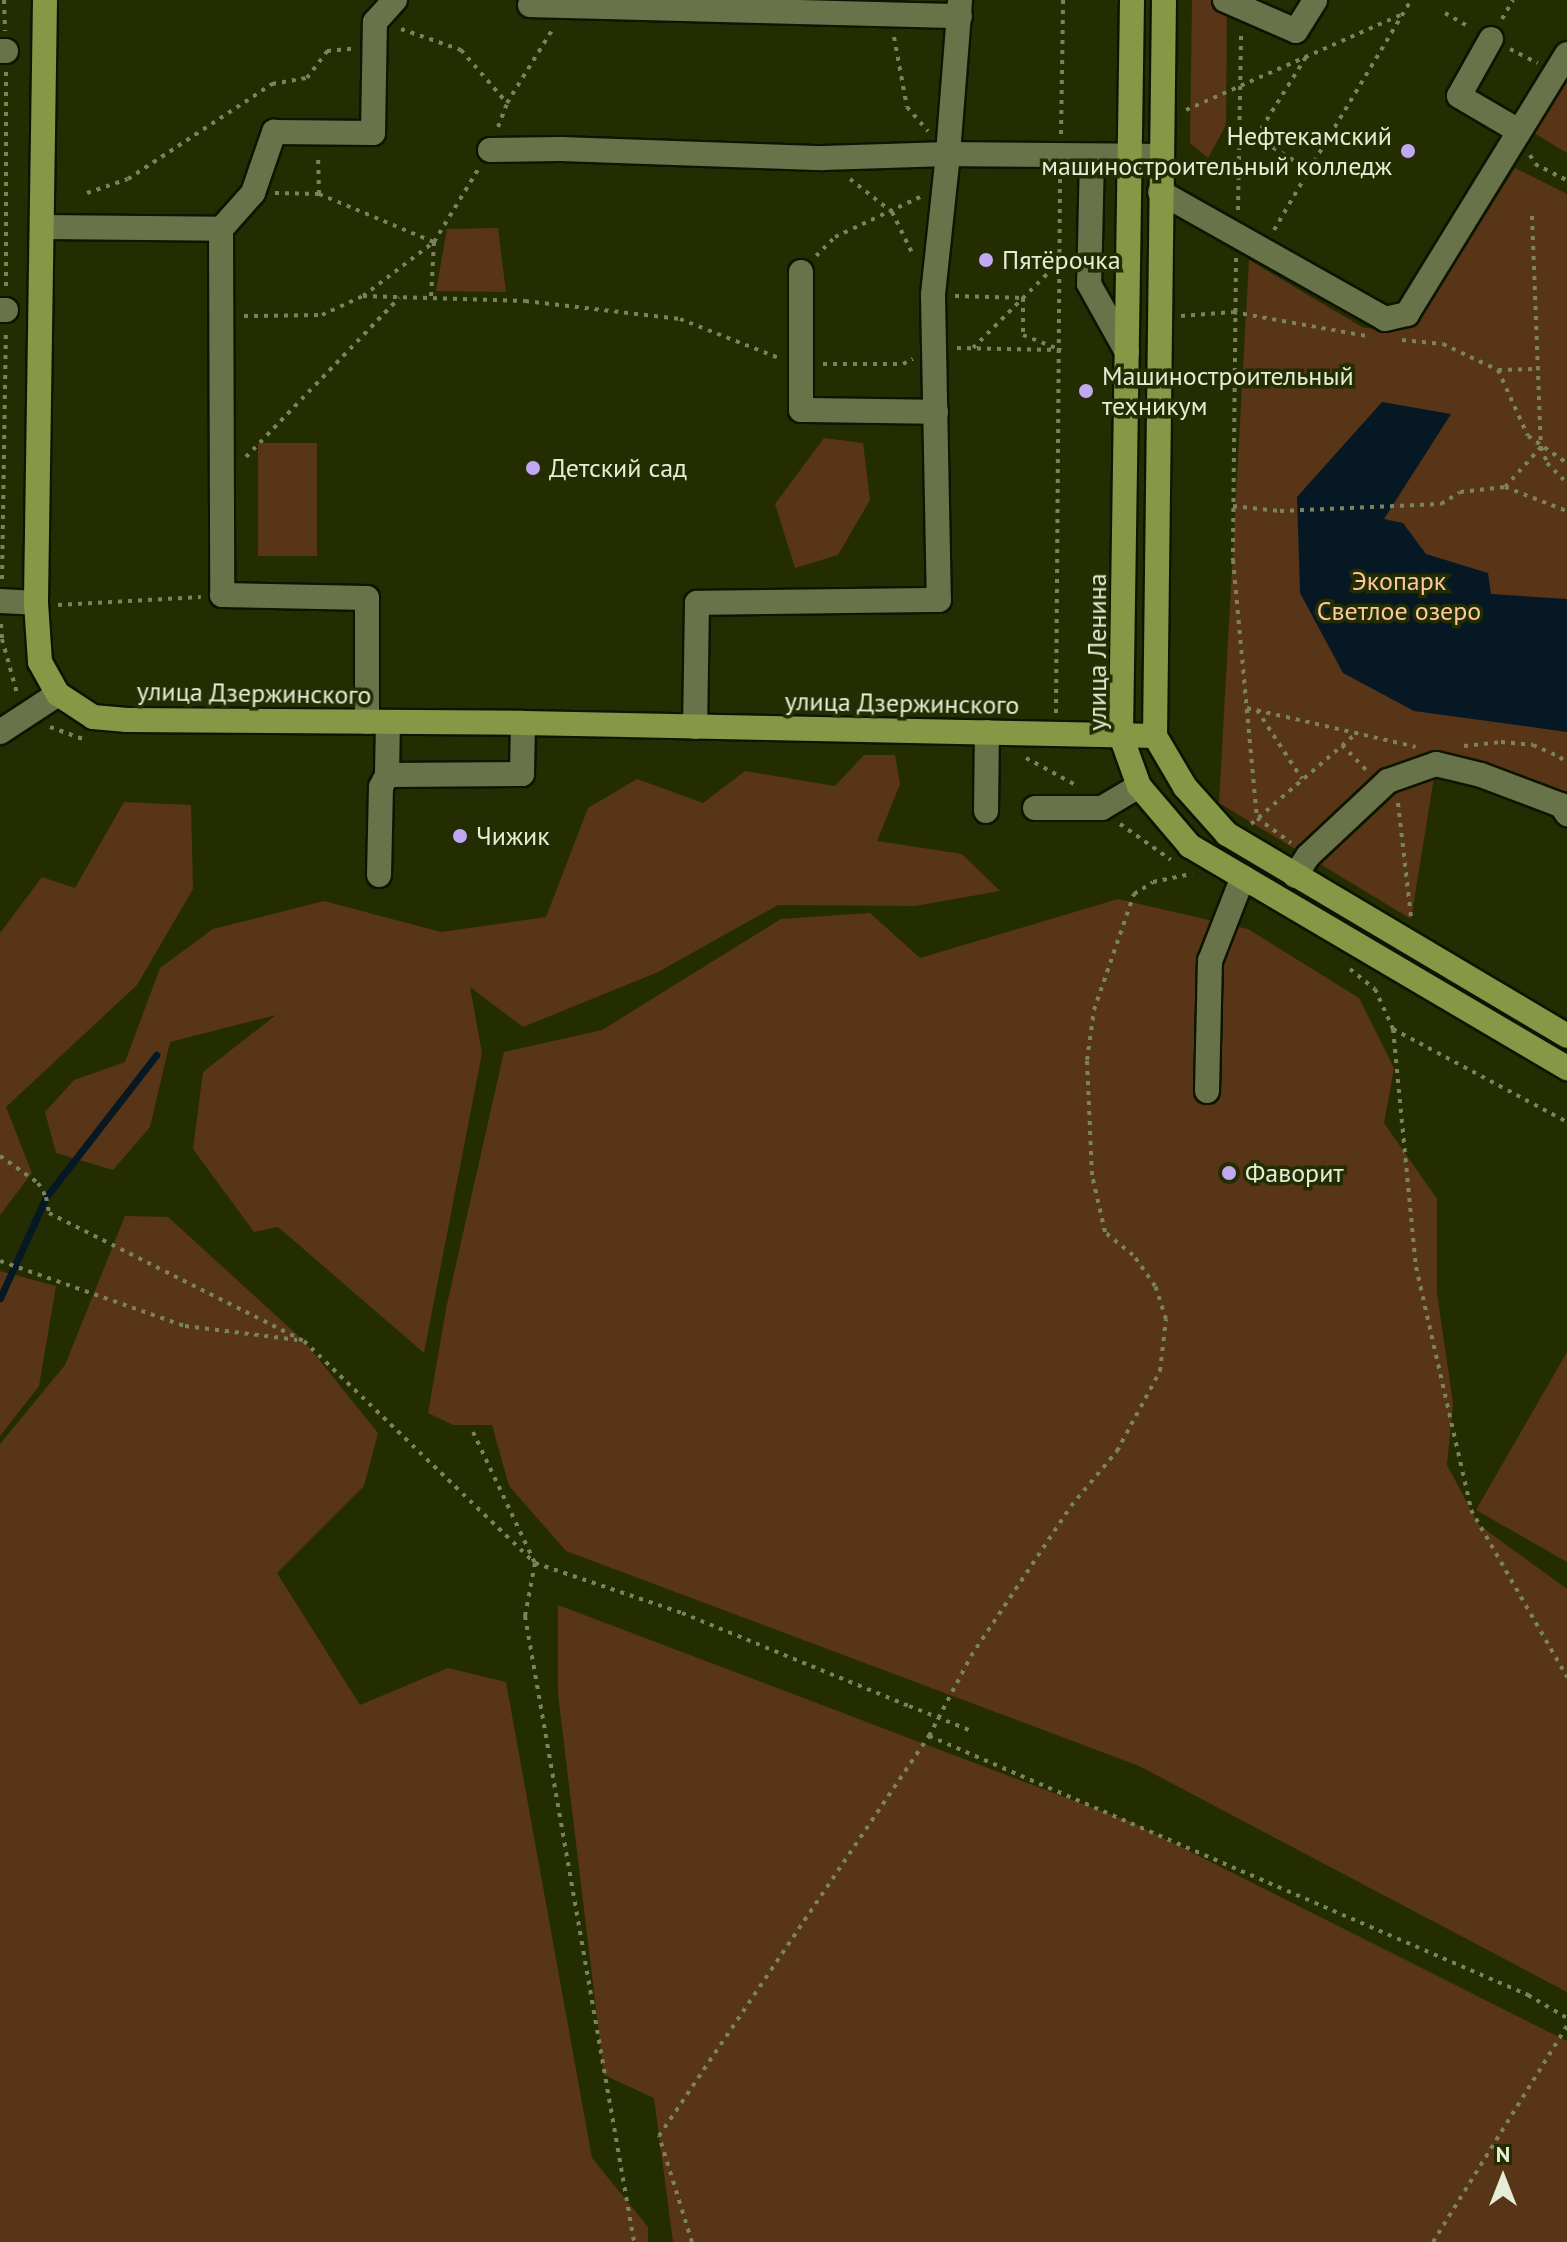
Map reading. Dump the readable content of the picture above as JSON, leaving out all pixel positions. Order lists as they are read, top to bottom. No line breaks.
{"streets":{"main road":["улица Ленина","улица Дзержинского"]},"crossings":[["улица Ленина","улица Дзержинского"]],"parks":["Экопарк Светлое озеро"],"places":["Нефтекамский машиностроительный колледж","Пятёрочка","Машиностроительный техникум","Детский сад","Чижик","Фаворит"],"north":"top"}
